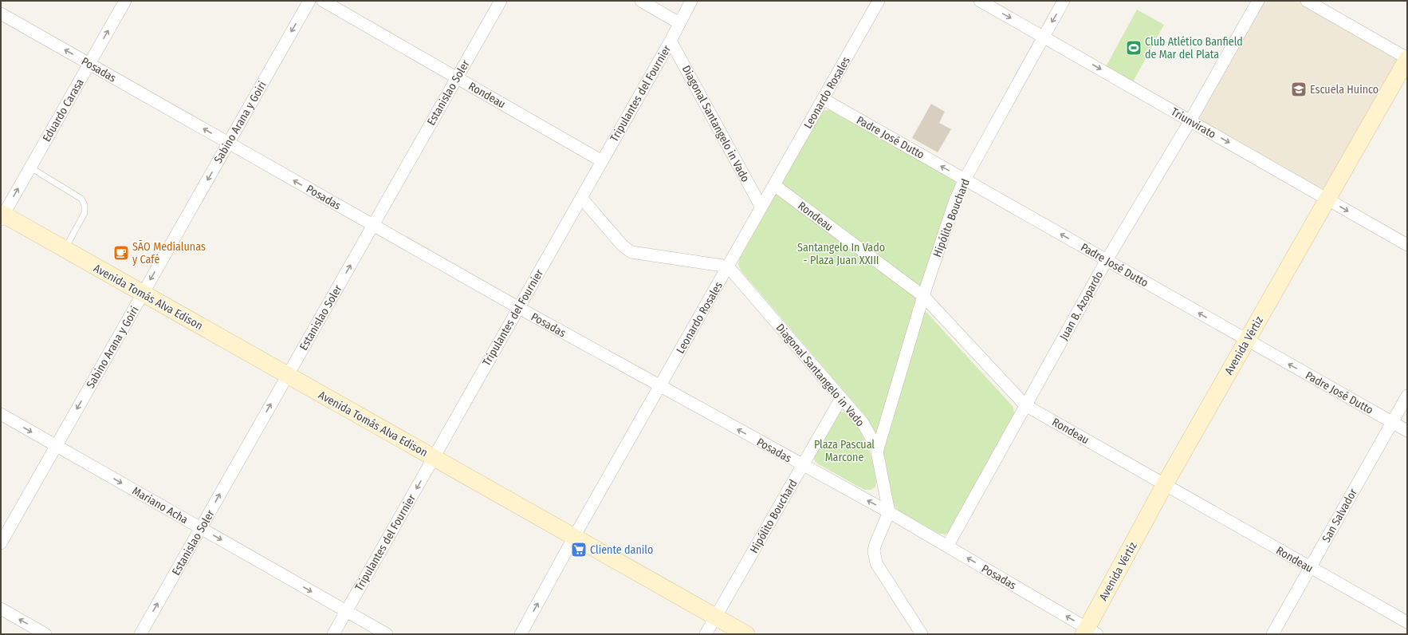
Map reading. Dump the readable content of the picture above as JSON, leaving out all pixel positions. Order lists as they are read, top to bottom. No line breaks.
{"streets":{"main road":["Avenida Tomás Alva Edison","Avenida Vértiz"],"street":["Posadas","Estanislao Soler","Leonardo Rosales","Tripulantes del Fournier","Rondeau","Eduardo Carasa","Sabino Arana y Goiri","Triunvirato","Diagonal Santangelo in Vado","Padre José Dutto","Hipólito Bouchard","Juan B. Azopardo","Mariano Acha","San Salvador"]},"crossings":[["Posadas","Estanislao Soler"],["Posadas","Leonardo Rosales"],["Posadas","Tripulantes del Fournier"],["Posadas","Eduardo Carasa"],["Posadas","Sabino Arana y Goiri"],["Posadas","Diagonal Santangelo in Vado"],["Posadas","Hipólito Bouchard"],["Posadas","Juan B. Azopardo"],["Posadas","Avenida Vértiz"],["Estanislao Soler","Rondeau"],["Estanislao Soler","Avenida Tomás Alva Edison"],["Estanislao Soler","Mariano Acha"],["Leonardo Rosales","Rondeau"],["Leonardo Rosales","Diagonal Santangelo in Vado"],["Leonardo Rosales","Padre José Dutto"],["Leonardo Rosales","Avenida Tomás Alva Edison"],["Tripulantes del Fournier","Rondeau"],["Tripulantes del Fournier","Diagonal Santangelo in Vado"],["Tripulantes del Fournier","Avenida Tomás Alva Edison"],["Tripulantes del Fournier","Mariano Acha"],["Rondeau","Hipólito Bouchard"],["Rondeau","Juan B. Azopardo"],["Rondeau","Avenida Vértiz"],["Rondeau","San Salvador"],["Eduardo Carasa","Avenida Tomás Alva Edison"],["Sabino Arana y Goiri","Avenida Tomás Alva Edison"],["Sabino Arana y Goiri","Mariano Acha"],["Triunvirato","Hipólito Bouchard"],["Triunvirato","Juan B. Azopardo"],["Triunvirato","Avenida Vértiz"],["Diagonal Santangelo in Vado","Hipólito Bouchard"],["Padre José Dutto","Hipólito Bouchard"],["Padre José Dutto","Juan B. Azopardo"],["Padre José Dutto","Avenida Vértiz"],["Padre José Dutto","San Salvador"],["Hipólito Bouchard","Avenida Tomás Alva Edison"]],"one_way":["Posadas","Estanislao Soler","Eduardo Carasa","Sabino Arana y Goiri","Triunvirato","Padre José Dutto","Mariano Acha"],"parks":["Santangelo In Vado - Plaza Juan XXIII","Plaza Pascual Marcone"],"places":{"sports":["Club Atlético Banfield de Mar del Plata"],"school or university":["Escuela Huinco"],"cafe":["SÃO Medialunas y Café"],"supermarket":["Cliente danilo"]}}
